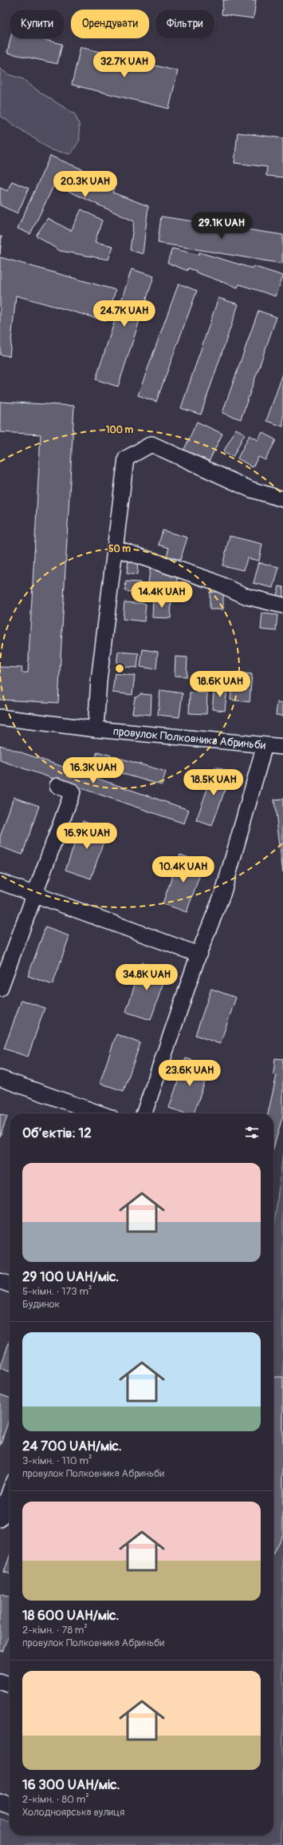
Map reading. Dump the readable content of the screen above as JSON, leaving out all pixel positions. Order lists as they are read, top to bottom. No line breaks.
{"streets":{"street":["провулок Полковника Абриньби"]},"page":{"chip":["Купити","Орендувати","Фільтри"],"price":["32.7K UAH","20.3K UAH","29.1K UAH","24.7K UAH","14.4K UAH","18.6K UAH","16.3K UAH","18.5K UAH","16.9K UAH","10.4K UAH","34.8K UAH","23.6K UAH"],"heading":"Об’єктів: 12","list":[{"name":"29 100 UAH/міс.","note":"5-кімн. · 173 m² · Будинок"},{"name":"24 700 UAH/міс.","note":"3-кімн. · 110 m² · провулок Полковника Абриньби"},{"name":"18 600 UAH/міс.","note":"2-кімн. · 78 m² · провулок Полковника Абриньби"},{"name":"16 300 UAH/міс.","note":"2-кімн. · 80 m² · Холодноярська вулиця"}]},"rings":["100 m","50 m"]}
